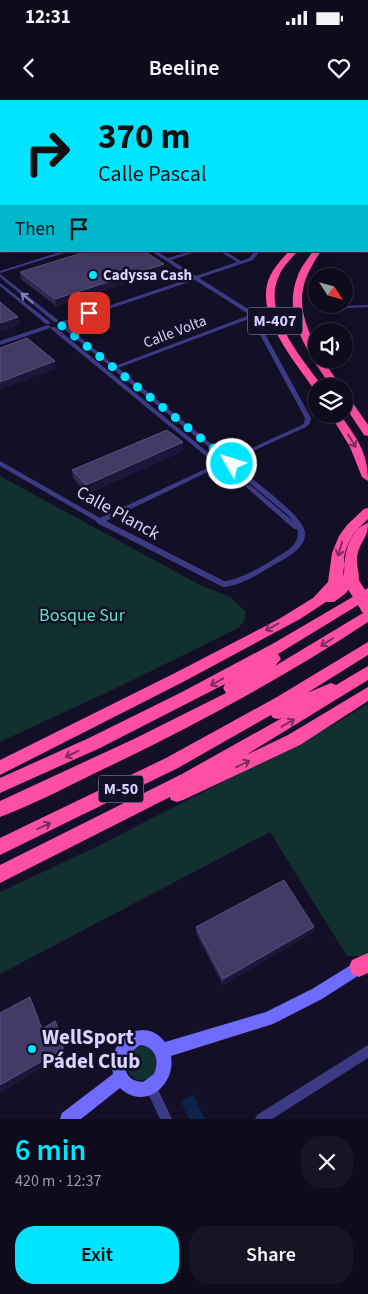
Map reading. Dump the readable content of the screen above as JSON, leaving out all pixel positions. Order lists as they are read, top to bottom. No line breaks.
{"streets":{"highway":["M-407","M-50"],"street":["Calle Volta","Calle Planck"]},"parks":["Bosque Sur"],"places":["Cadyssa Cash","WellSport Pádel Club"],"north":"bottom right","page":{"status":"12:31","header":"Beeline","turn":["370 m","Calle Pascal"],"then":"Then","heading":["6 min","420 m · 12:37"],"buttons":["Exit","Share"]}}
